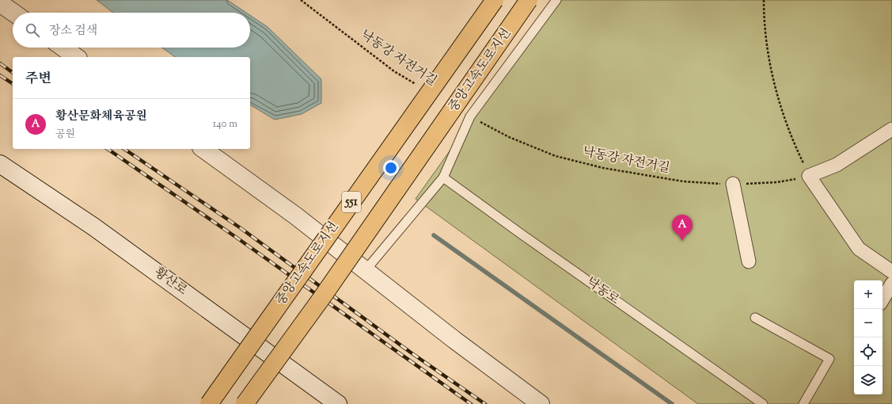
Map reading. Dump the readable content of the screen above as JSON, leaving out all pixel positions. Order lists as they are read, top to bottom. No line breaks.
{"streets":{"highway":["중앙고속도로지선","551"],"street":["황산로"],"lane":["낙동로"],"path":["낙동강 자전거길"]},"page":{"search":"장소 검색","heading":"주변","list":[{"mark":"A","name":"황산문화체육공원","note":"공원","value":"140 m"}],"pins":"A","map_buttons":["+","−"]}}
